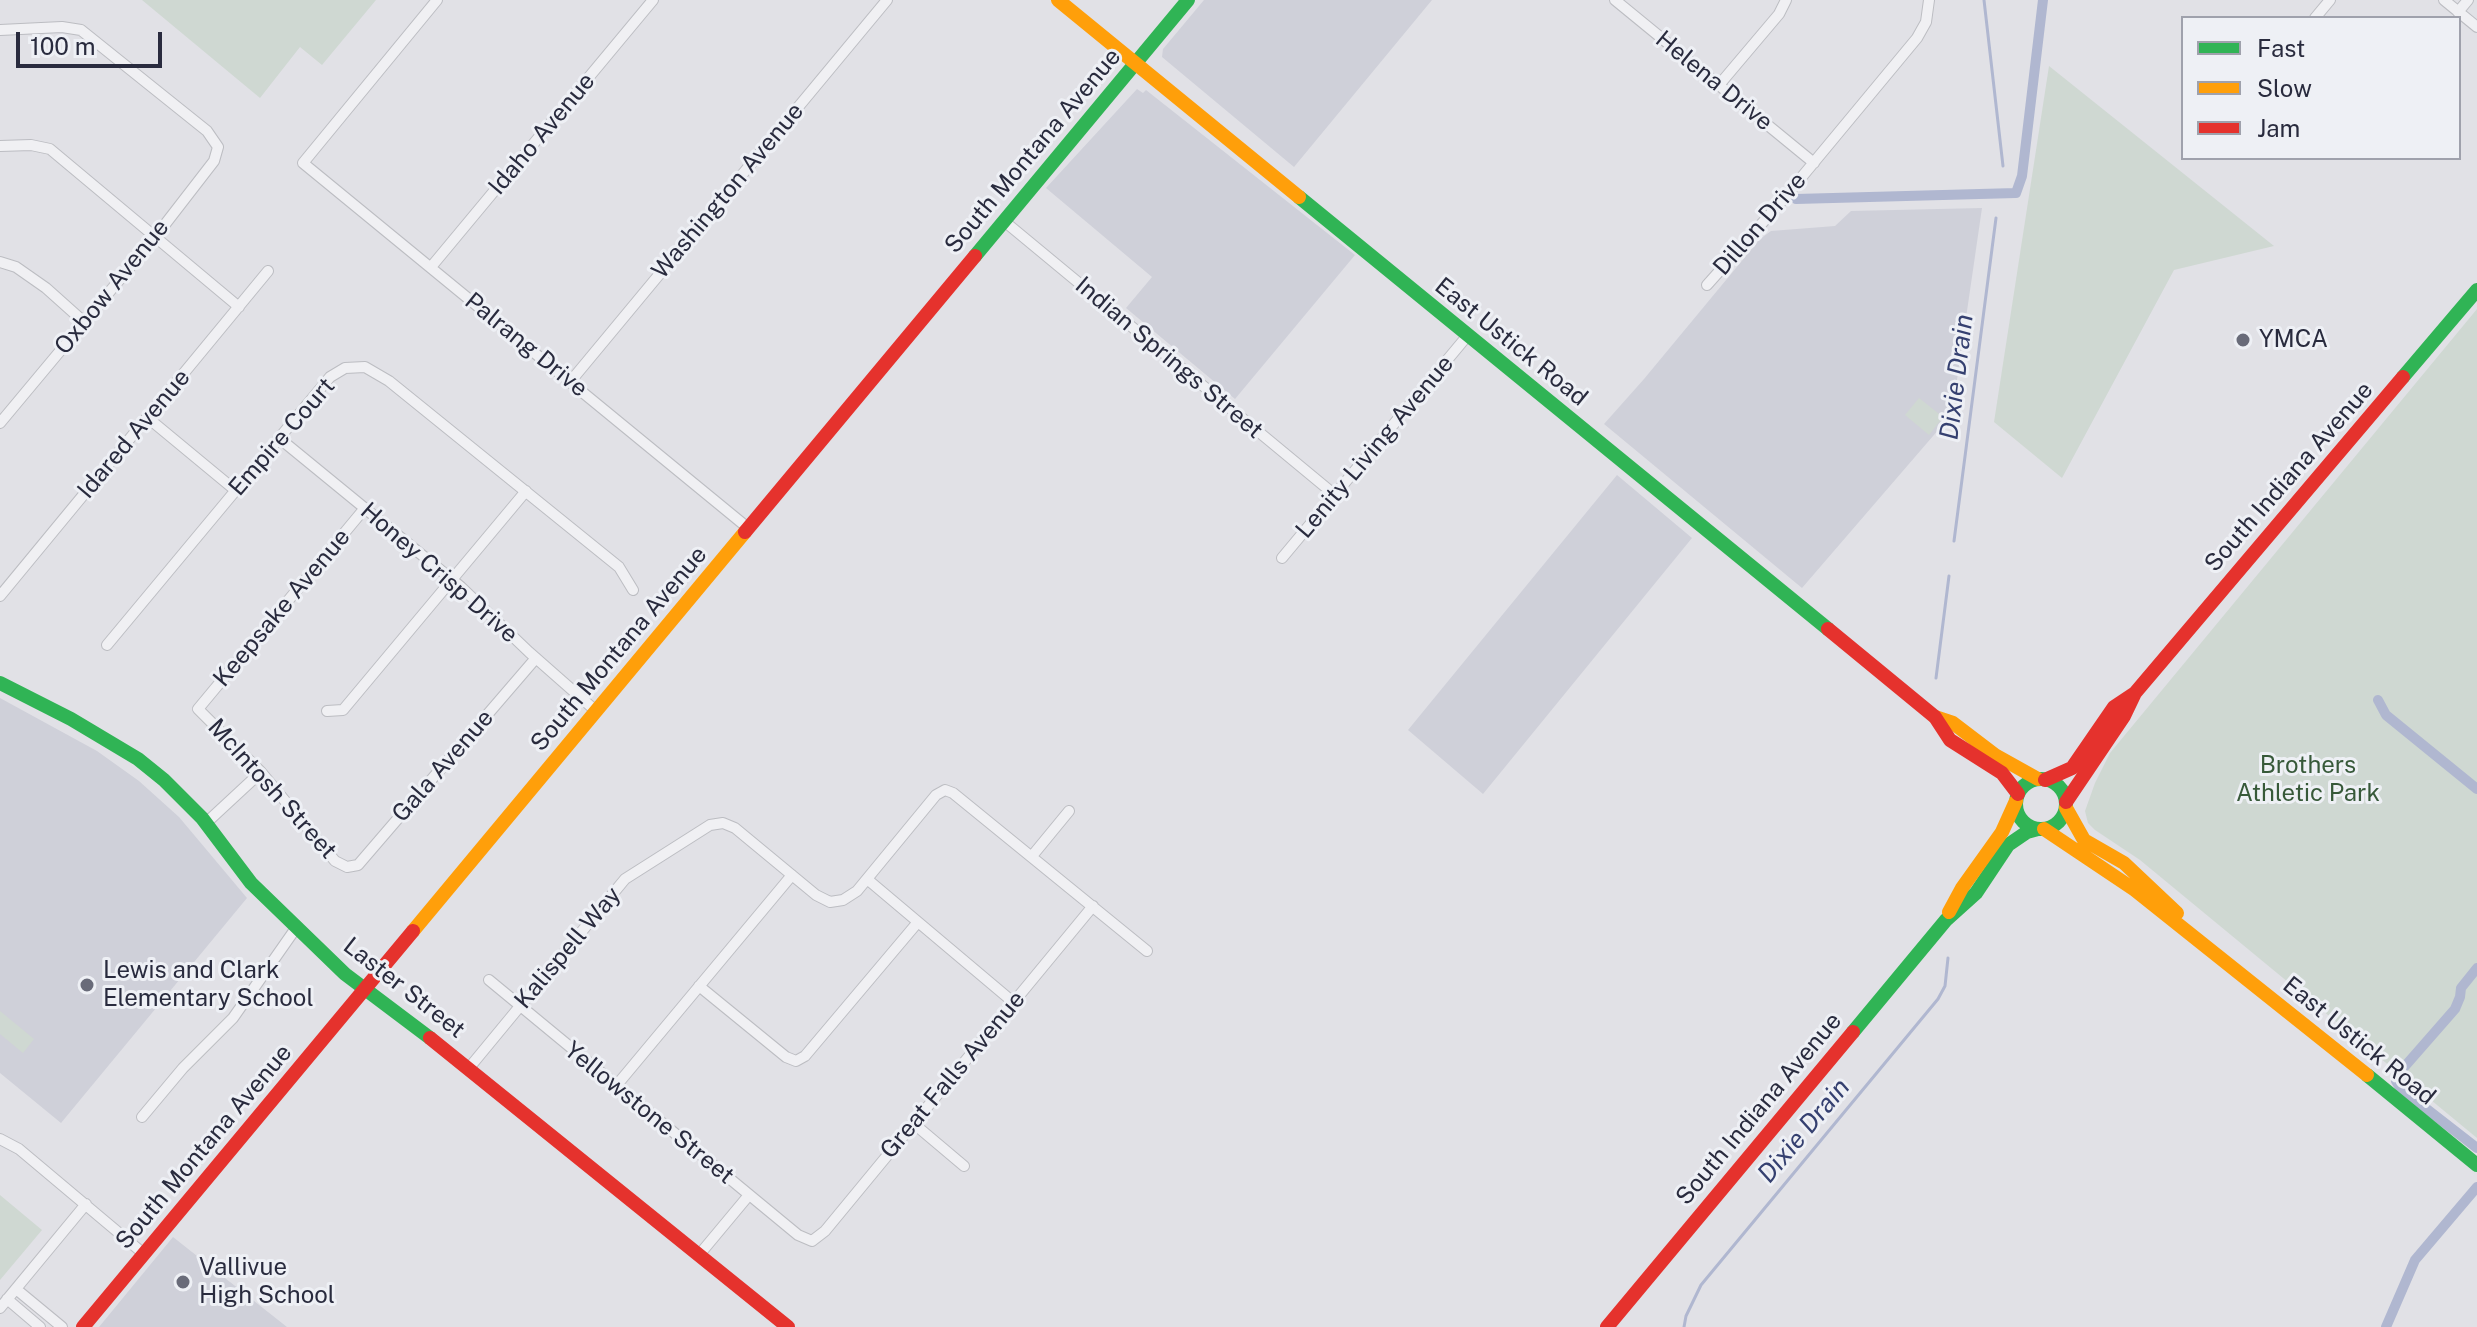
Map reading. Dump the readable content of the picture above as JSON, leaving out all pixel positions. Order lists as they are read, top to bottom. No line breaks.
{"streets":{"main road":["South Montana Avenue","East Ustick Road","South Indiana Avenue","Laster Street"],"street":["Helena Drive","Idaho Avenue","Washington Avenue","Dillon Drive","Oxbow Avenue","Palrang Drive","Indian Springs Street","Idared Avenue","Empire Court","Lenity Living Avenue","Honey Crisp Drive","Keepsake Avenue","Gala Avenue","McIntosh Street","Kalispell Way","Great Falls Avenue","Yellowstone Street"]},"crossings":[["Helena Drive","Dillon Drive"],["Idaho Avenue","Palrang Drive"],["South Montana Avenue","East Ustick Road"],["South Montana Avenue","Palrang Drive"],["South Montana Avenue","Indian Springs Street"],["South Montana Avenue","Honey Crisp Drive"],["South Montana Avenue","Laster Street"],["Washington Avenue","Palrang Drive"],["East Ustick Road","Lenity Living Avenue"],["East Ustick Road","South Indiana Avenue"],["Indian Springs Street","Lenity Living Avenue"],["Empire Court","Honey Crisp Drive"],["Honey Crisp Drive","Keepsake Avenue"],["Honey Crisp Drive","Gala Avenue"],["Keepsake Avenue","McIntosh Street"],["Gala Avenue","McIntosh Street"],["Kalispell Way","Laster Street"],["Kalispell Way","Yellowstone Street"],["Great Falls Avenue","Yellowstone Street"]],"water":["Dixie Drain"],"parks":["Brothers Athletic Park"],"places":["YMCA","Lewis and Clark Elementary School","Vallivue High School"],"legend":["Fast","Slow","Jam"],"scale_bar":"100 m"}
